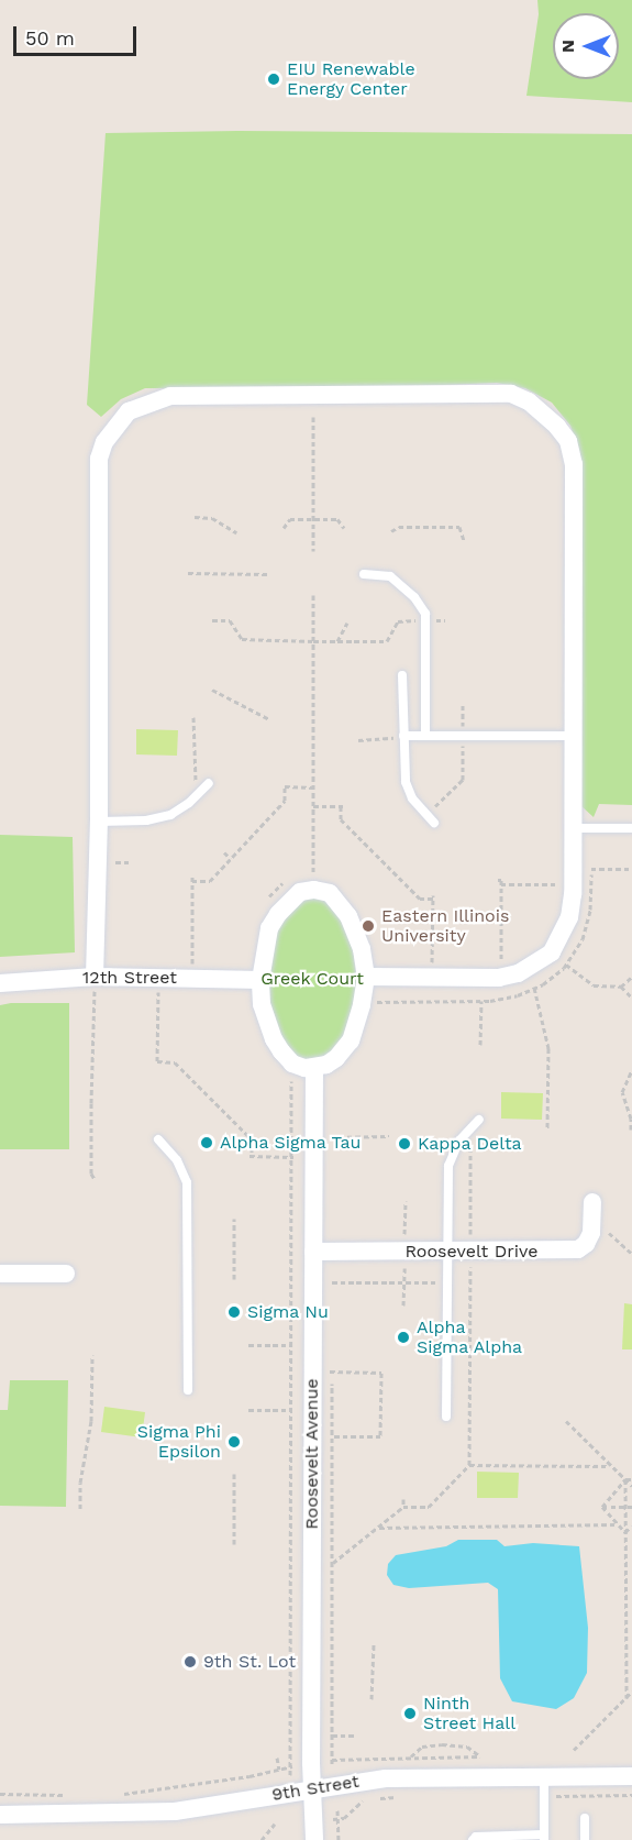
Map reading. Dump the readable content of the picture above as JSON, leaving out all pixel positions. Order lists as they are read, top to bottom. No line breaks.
{"streets":{"street":["12th Street","Roosevelt Drive","Roosevelt Avenue","9th Street"]},"crossings":[["12th Street","Roosevelt Avenue"],["Roosevelt Drive","Roosevelt Avenue"],["Roosevelt Avenue","9th Street"]],"parks":["Greek Court"],"places":["EIU Renewable Energy Center","Eastern Illinois University","Alpha Sigma Tau","Kappa Delta","Sigma Nu","Alpha Sigma Alpha","Sigma Phi Epsilon","9th St. Lot","Ninth Street Hall"],"scale_bar":"50 m","north":"left"}
